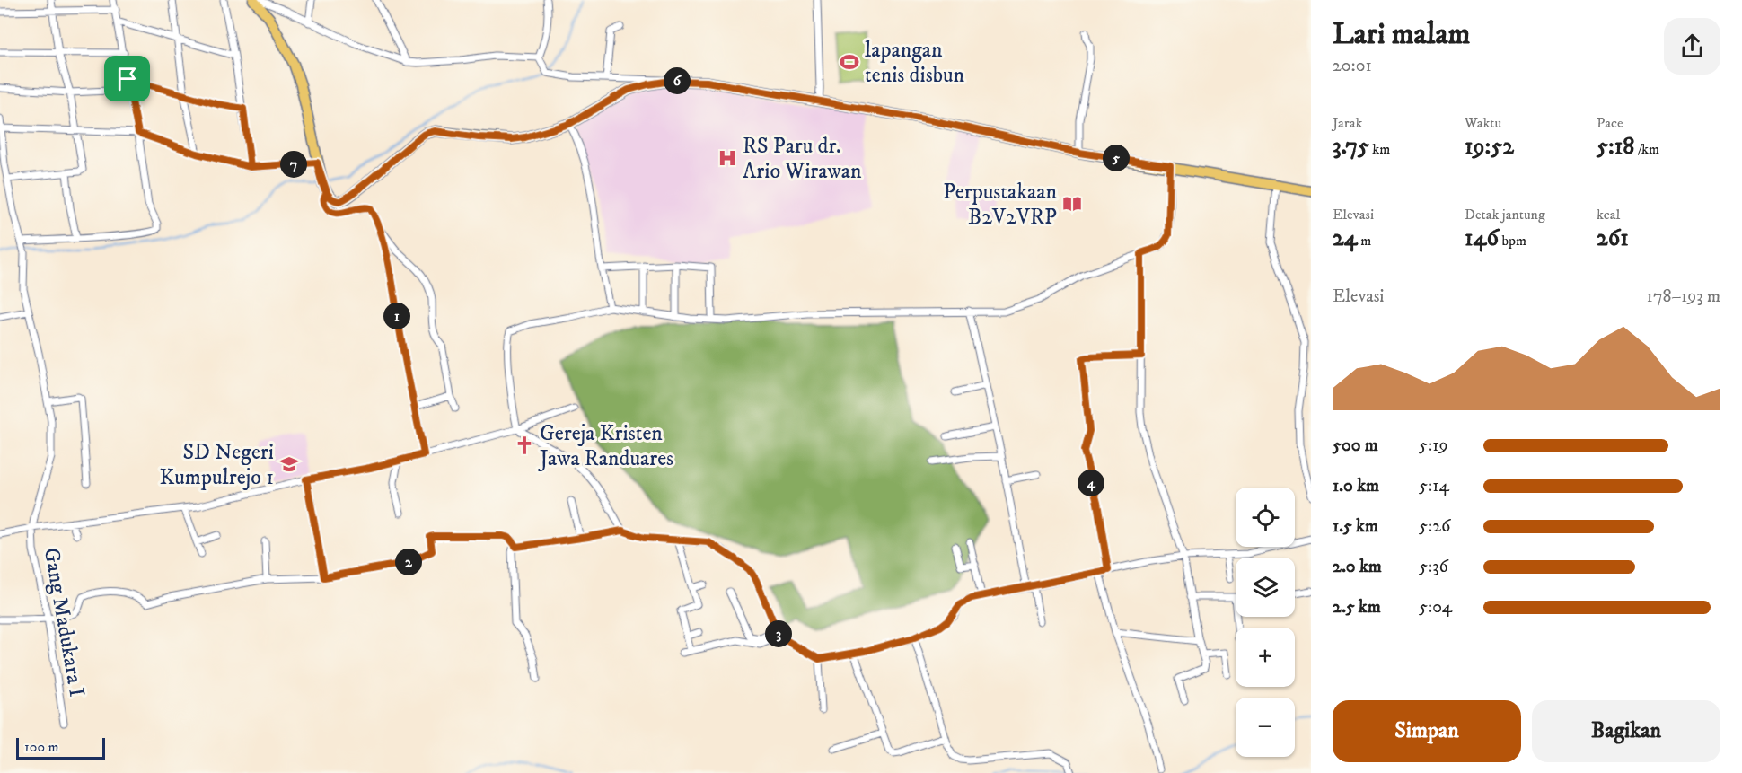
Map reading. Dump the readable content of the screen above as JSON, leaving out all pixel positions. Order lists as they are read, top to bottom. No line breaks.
{"streets":{"street":["Gang Madukara I"]},"places":{"sports":["lapangan tenis disbun"],"hospital":["RS Paru dr. Ario Wirawan"],"library":["Perpustakaan B2V2VRP"],"church":["Gereja Kristen Jawa Randuares"],"school or university":["SD Negeri Kumpulrejo 1"]},"scale_bar":"100 m","page":{"heading":["Lari malam","20:01"],"pins":["6","5","7","1","4","2","3"],"stats":[["Jarak","3.75 km"],["Waktu","19:52"],["Pace","5:18 /km"],["Elevasi","24 m"],["Detak jantung","146 bpm"],["kcal","261"]],"chart":["Elevasi","178–193 m"],"list":[{"name":"500 m","note":"5:19"},{"name":"1.0 km","note":"5:14"},{"name":"1.5 km","note":"5:26"},{"name":"2.0 km","note":"5:36"},{"name":"2.5 km","note":"5:04"}],"map_buttons":["+","−"],"buttons":["Simpan","Bagikan"],"scale":"100 m"}}
